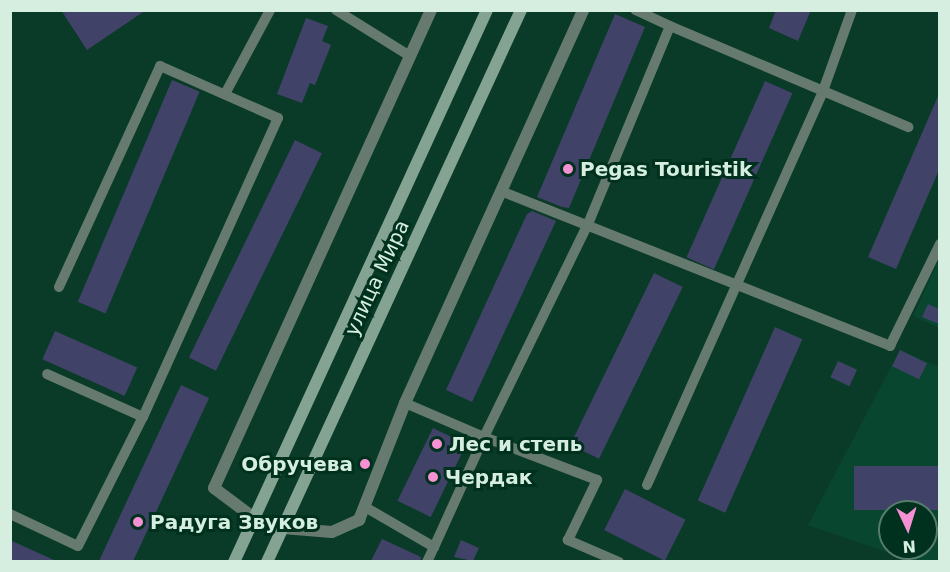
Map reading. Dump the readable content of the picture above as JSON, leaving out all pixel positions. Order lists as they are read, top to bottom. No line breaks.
{"streets":{"main road":["улица Мира"]},"places":["Pegas Touristik","Лес и степь","Обручева","Чердак","Радуга Звуков"],"north":"bottom"}
